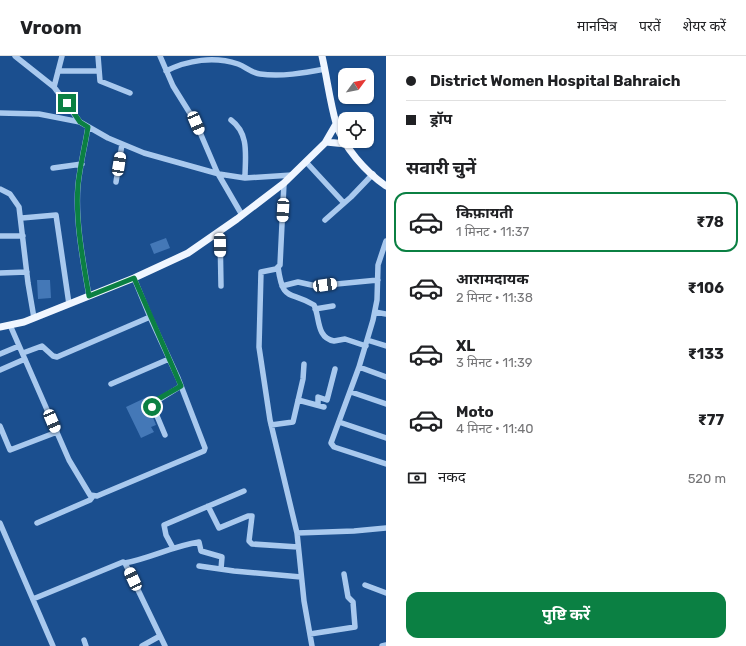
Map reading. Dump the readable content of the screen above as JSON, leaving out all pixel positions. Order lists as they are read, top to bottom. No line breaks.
{"north":"top right","page":{"header":"Vroom","nav":["मानचित्र","परतें","शेयर करें"],"banner":["District Women Hospital Bahraich","ड्रॉप"],"heading":"सवारी चुनें","list":[{"name":"किफ़ायती","note":"1 मिनट · 11:37","value":"₹78"},{"name":"आरामदायक","note":"2 मिनट · 11:38","value":"₹106"},{"name":"XL","note":"3 मिनट · 11:39","value":"₹133"},{"name":"Moto","note":"4 मिनट · 11:40","value":"₹77"}],"pay":["नकद","520 m"],"buttons":"पुष्टि करें"}}
